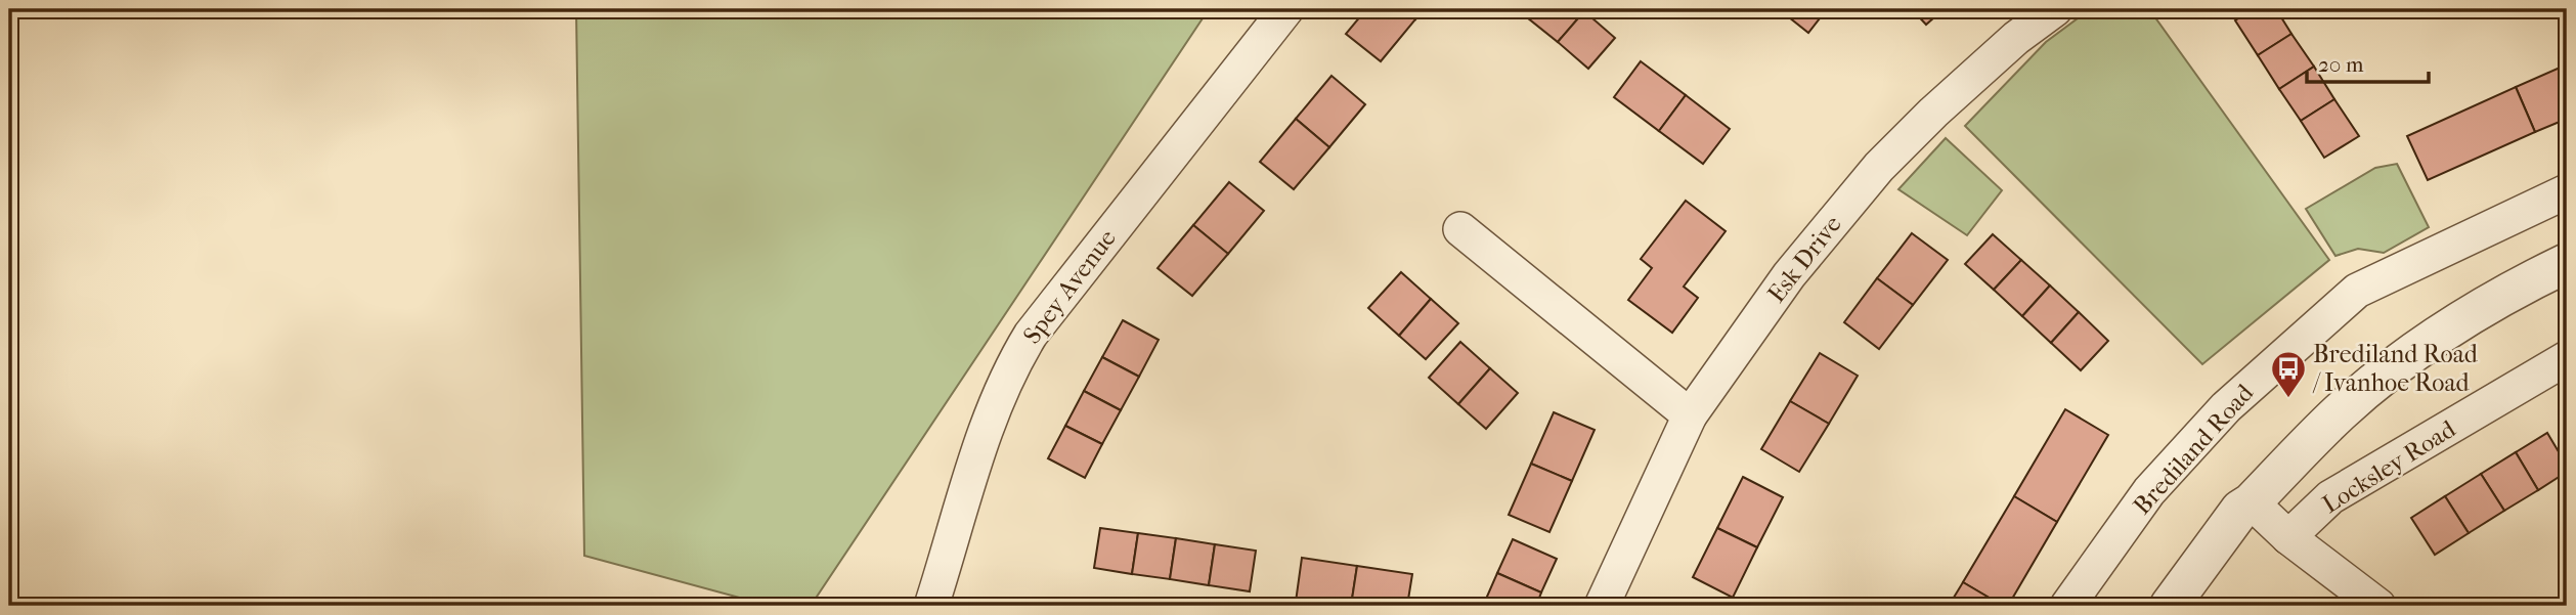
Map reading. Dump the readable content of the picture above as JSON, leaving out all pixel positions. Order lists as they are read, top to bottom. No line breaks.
{"streets":{"street":["Esk Drive","Spey Avenue","Brediland Road","Locksley Road"]},"places":{"bus stop":["Brediland Road / Ivanhoe Road"]},"scale_bar":"20 m"}
